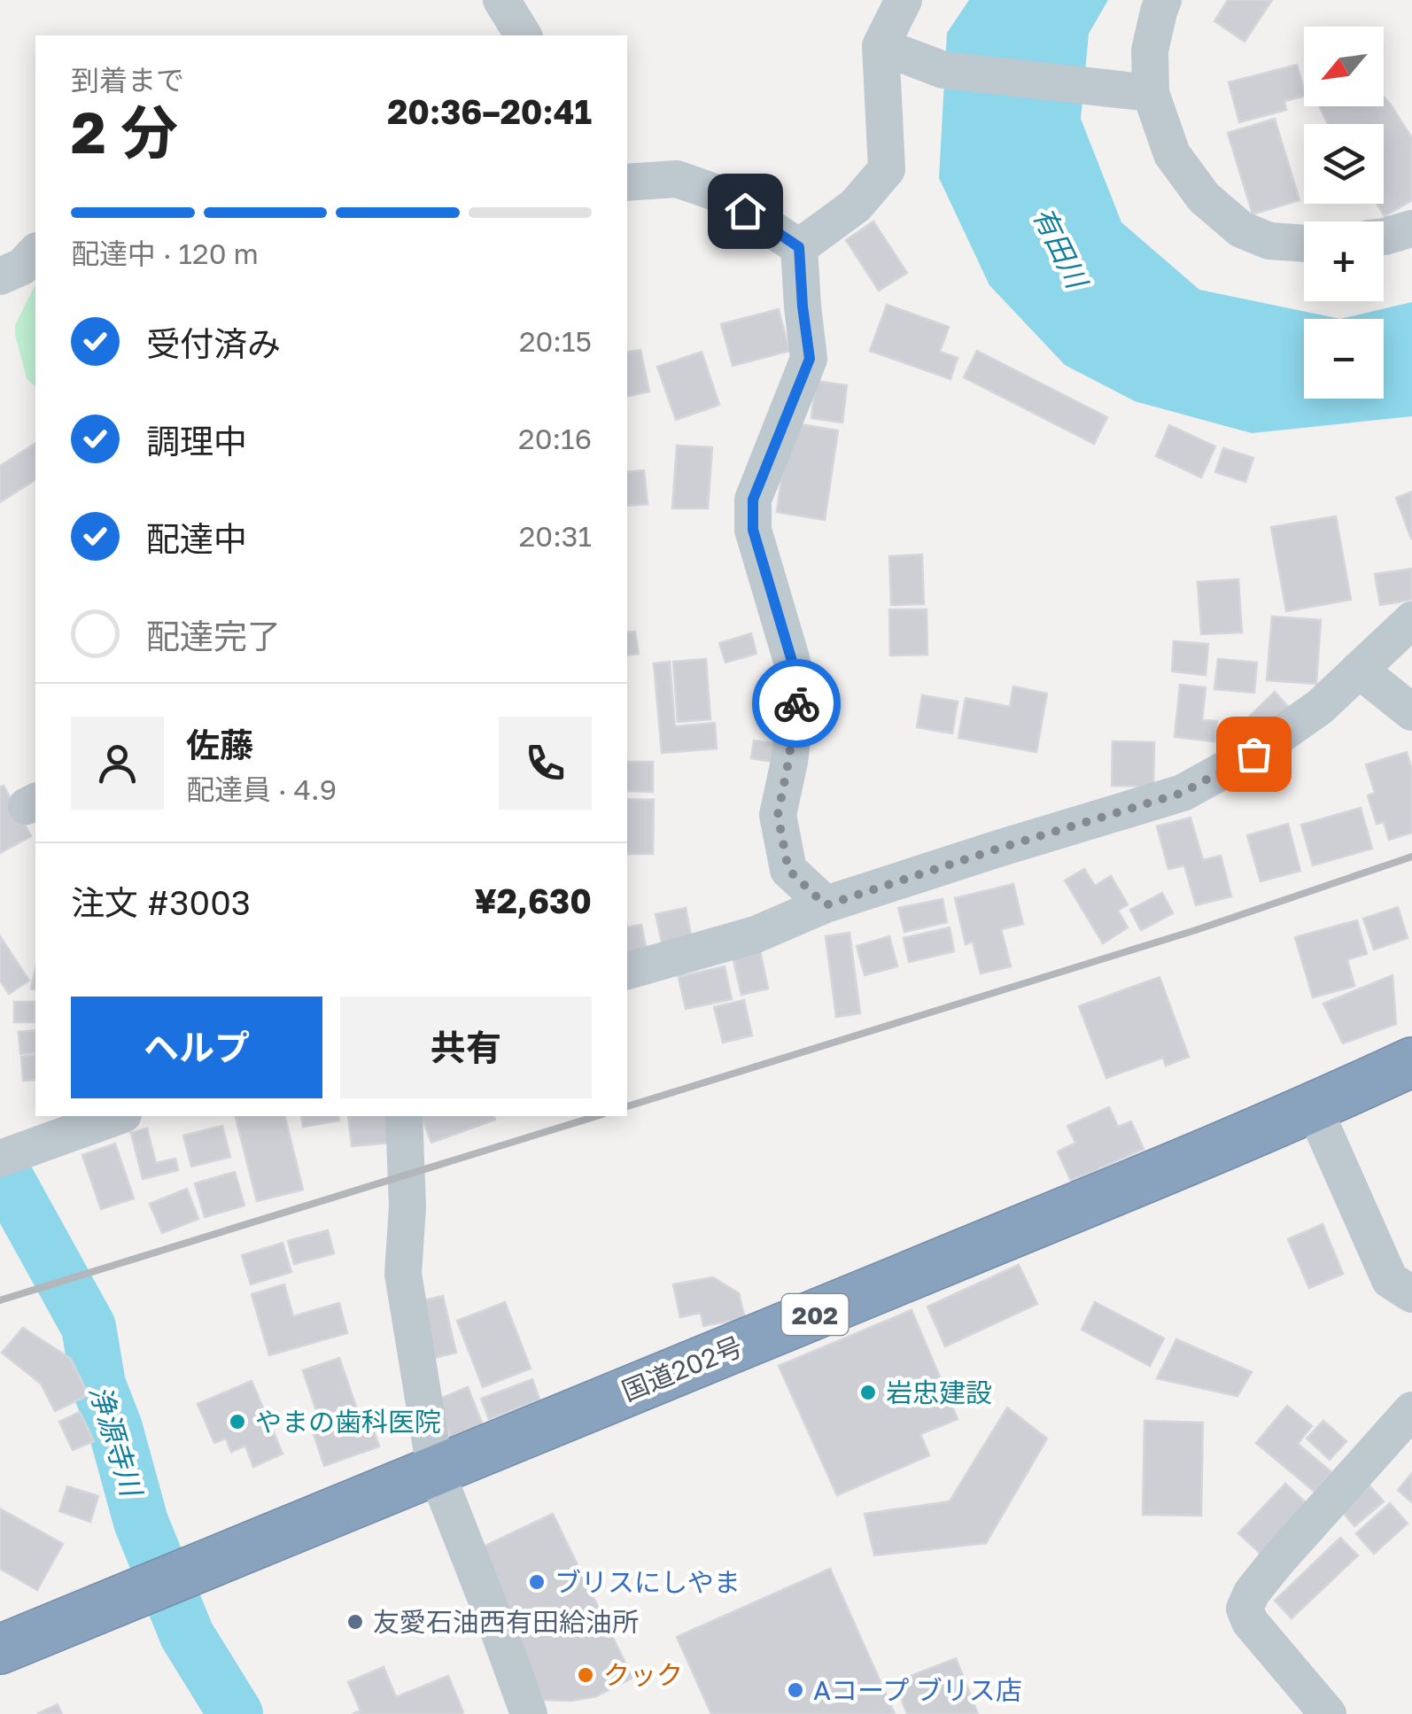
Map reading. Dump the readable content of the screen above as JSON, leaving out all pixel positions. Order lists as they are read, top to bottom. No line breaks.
{"streets":{"highway":["202","国道202号"]},"water":["有田川","浄源寺川"],"places":["岩忠建設","やまの歯科医院","ブリスにしやま","友愛石油西有田給油所","クック","Aコープ ブリス店"],"north":"bottom left","page":{"map_buttons":["+","−"],"heading":["2 分","到着まで","20:36–20:41"],"panel":["佐藤","配達員 · 4.9","注文 #3003","¥2,630"],"bar":"配達中 · 120 m","list":[["受付済み","20:15"],["調理中","20:16"],["配達中","20:31"],"配達完了"],"buttons":["ヘルプ","共有"]}}
